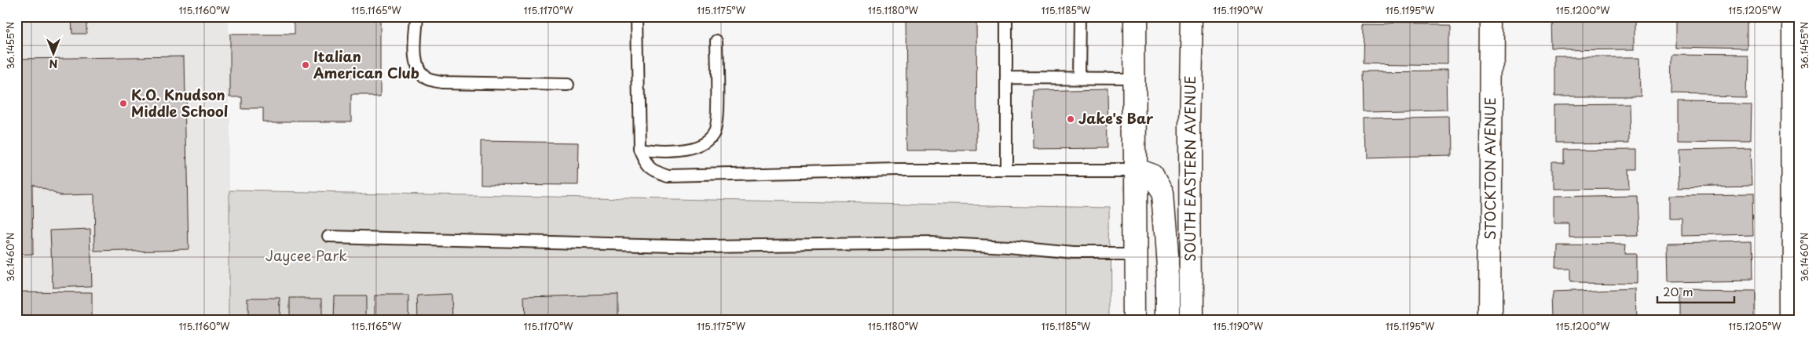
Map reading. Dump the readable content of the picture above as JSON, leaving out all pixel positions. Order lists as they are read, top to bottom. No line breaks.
{"streets":{"main road":["SOUTH EASTERN AVENUE","STOCKTON AVENUE"]},"parks":["Jaycee Park"],"places":["Italian American Club","K.O. Knudson Middle School","Jake's Bar"],"scale_bar":"20 m","north":"bottom","coordinates":["115.1160°W","115.1165°W","115.1170°W","115.1175°W","115.1180°W","115.1185°W","115.1190°W","115.1195°W","115.1200°W","115.1205°W","36.1455°N","36.1460°N"]}
